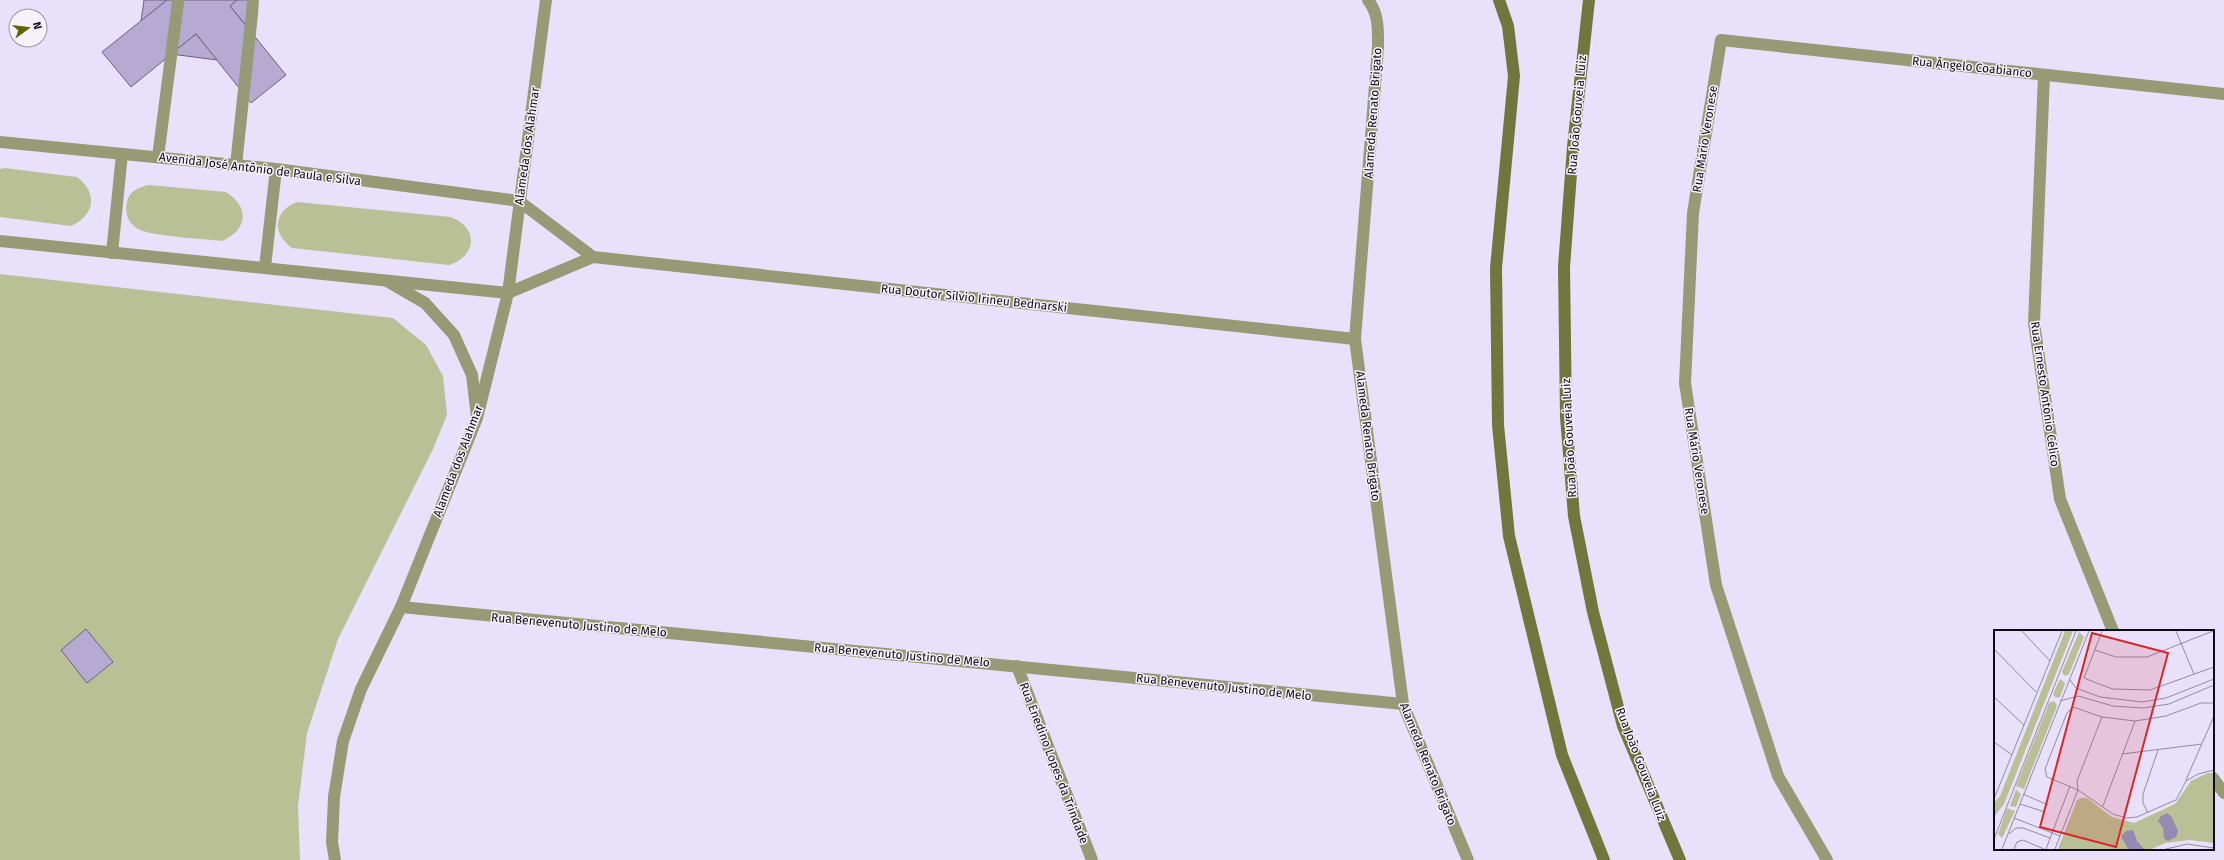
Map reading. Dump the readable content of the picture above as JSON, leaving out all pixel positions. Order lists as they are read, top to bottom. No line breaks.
{"streets":{"street":["Rua Ângelo Coabianco","Alameda Renato Brigato","Rua João Gouveia Luiz","Rua Mário Veronese","Alameda dos Alahmar","Avenida José Antônio de Paula e Silva","Rua Doutor Sílvio Irineu Bednarski","Rua Ernesto Antônio Célico","Rua Benevenuto Justino de Melo","Rua Enedino Lopes da Trindade"]},"crossings":[["Rua Ângelo Coabianco","Rua Mário Veronese"],["Rua Ângelo Coabianco","Rua Ernesto Antônio Célico"],["Alameda Renato Brigato","Rua Doutor Sílvio Irineu Bednarski"],["Alameda Renato Brigato","Rua Benevenuto Justino de Melo"],["Alameda dos Alahmar","Avenida José Antônio de Paula e Silva"],["Alameda dos Alahmar","Rua Doutor Sílvio Irineu Bednarski"],["Alameda dos Alahmar","Rua Benevenuto Justino de Melo"],["Rua Benevenuto Justino de Melo","Rua Enedino Lopes da Trindade"]],"north":"right"}
